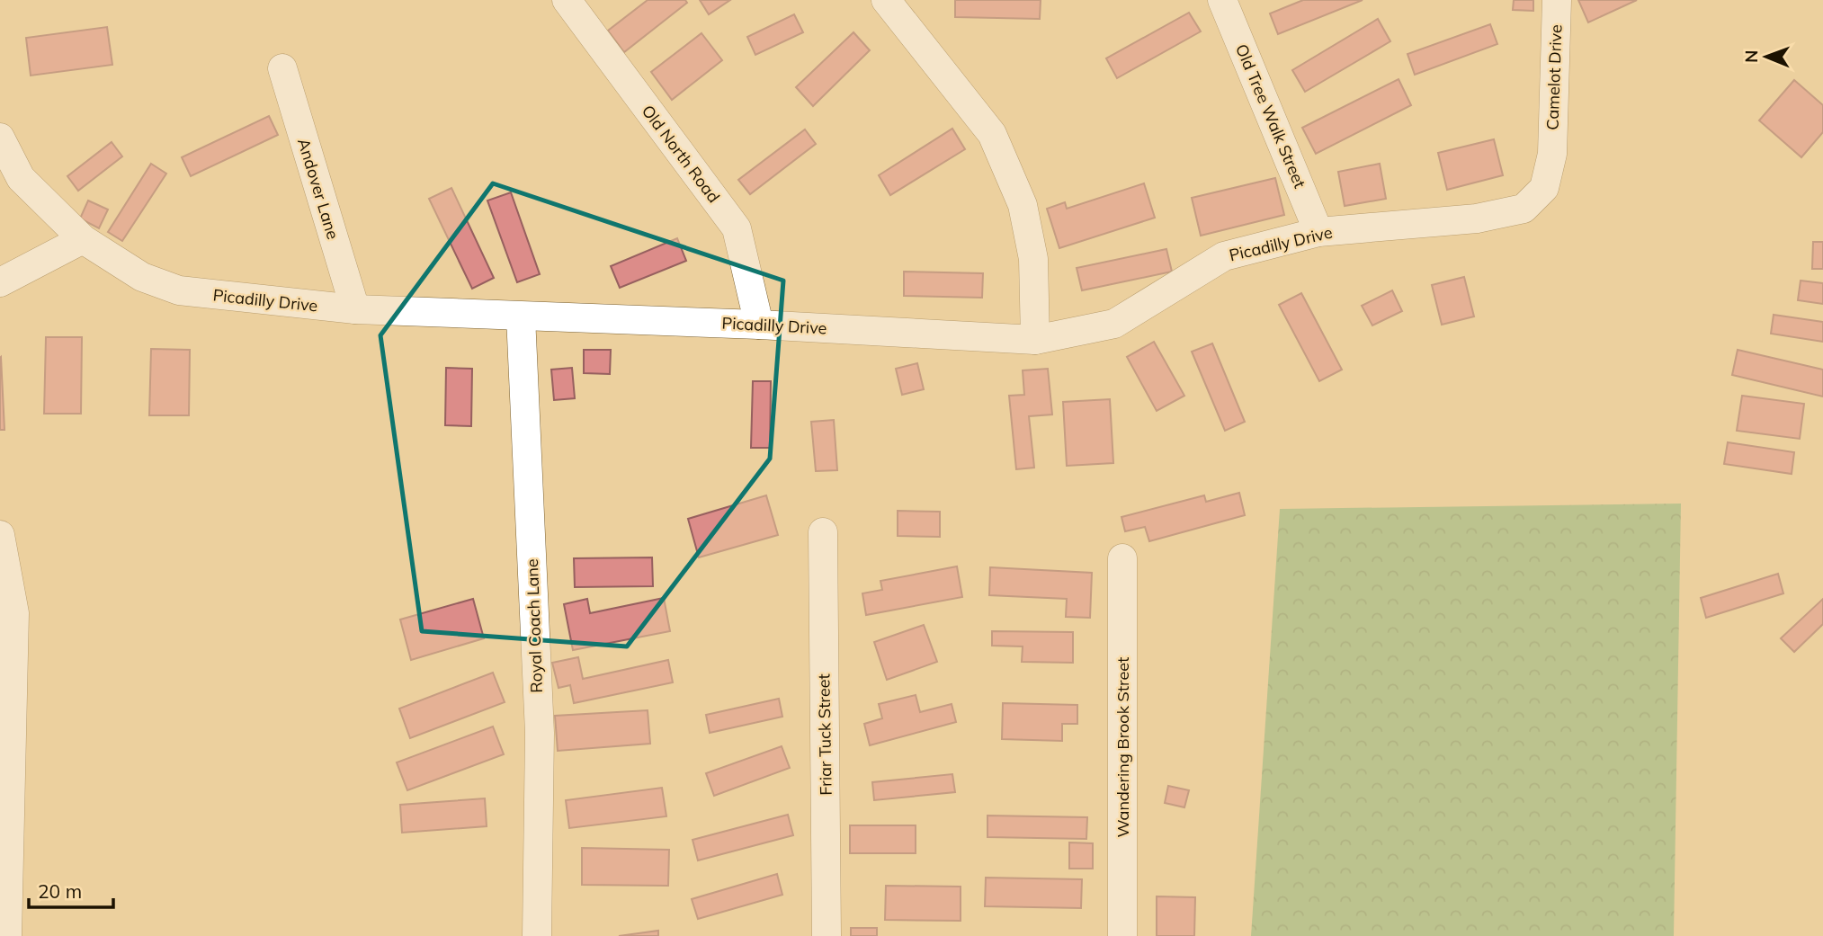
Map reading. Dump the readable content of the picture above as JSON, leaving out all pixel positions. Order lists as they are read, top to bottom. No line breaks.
{"streets":{"street":["Camelot Drive","Old Tree Walk Street","Old North Road","Andover Lane","Picadilly Drive","Royal Coach Lane","Friar Tuck Street","Wandering Brook Street"]},"crossings":[["Camelot Drive","Picadilly Drive"],["Old Tree Walk Street","Picadilly Drive"],["Old North Road","Picadilly Drive"],["Andover Lane","Picadilly Drive"],["Picadilly Drive","Royal Coach Lane"]],"scale_bar":"20 m","north":"left"}
